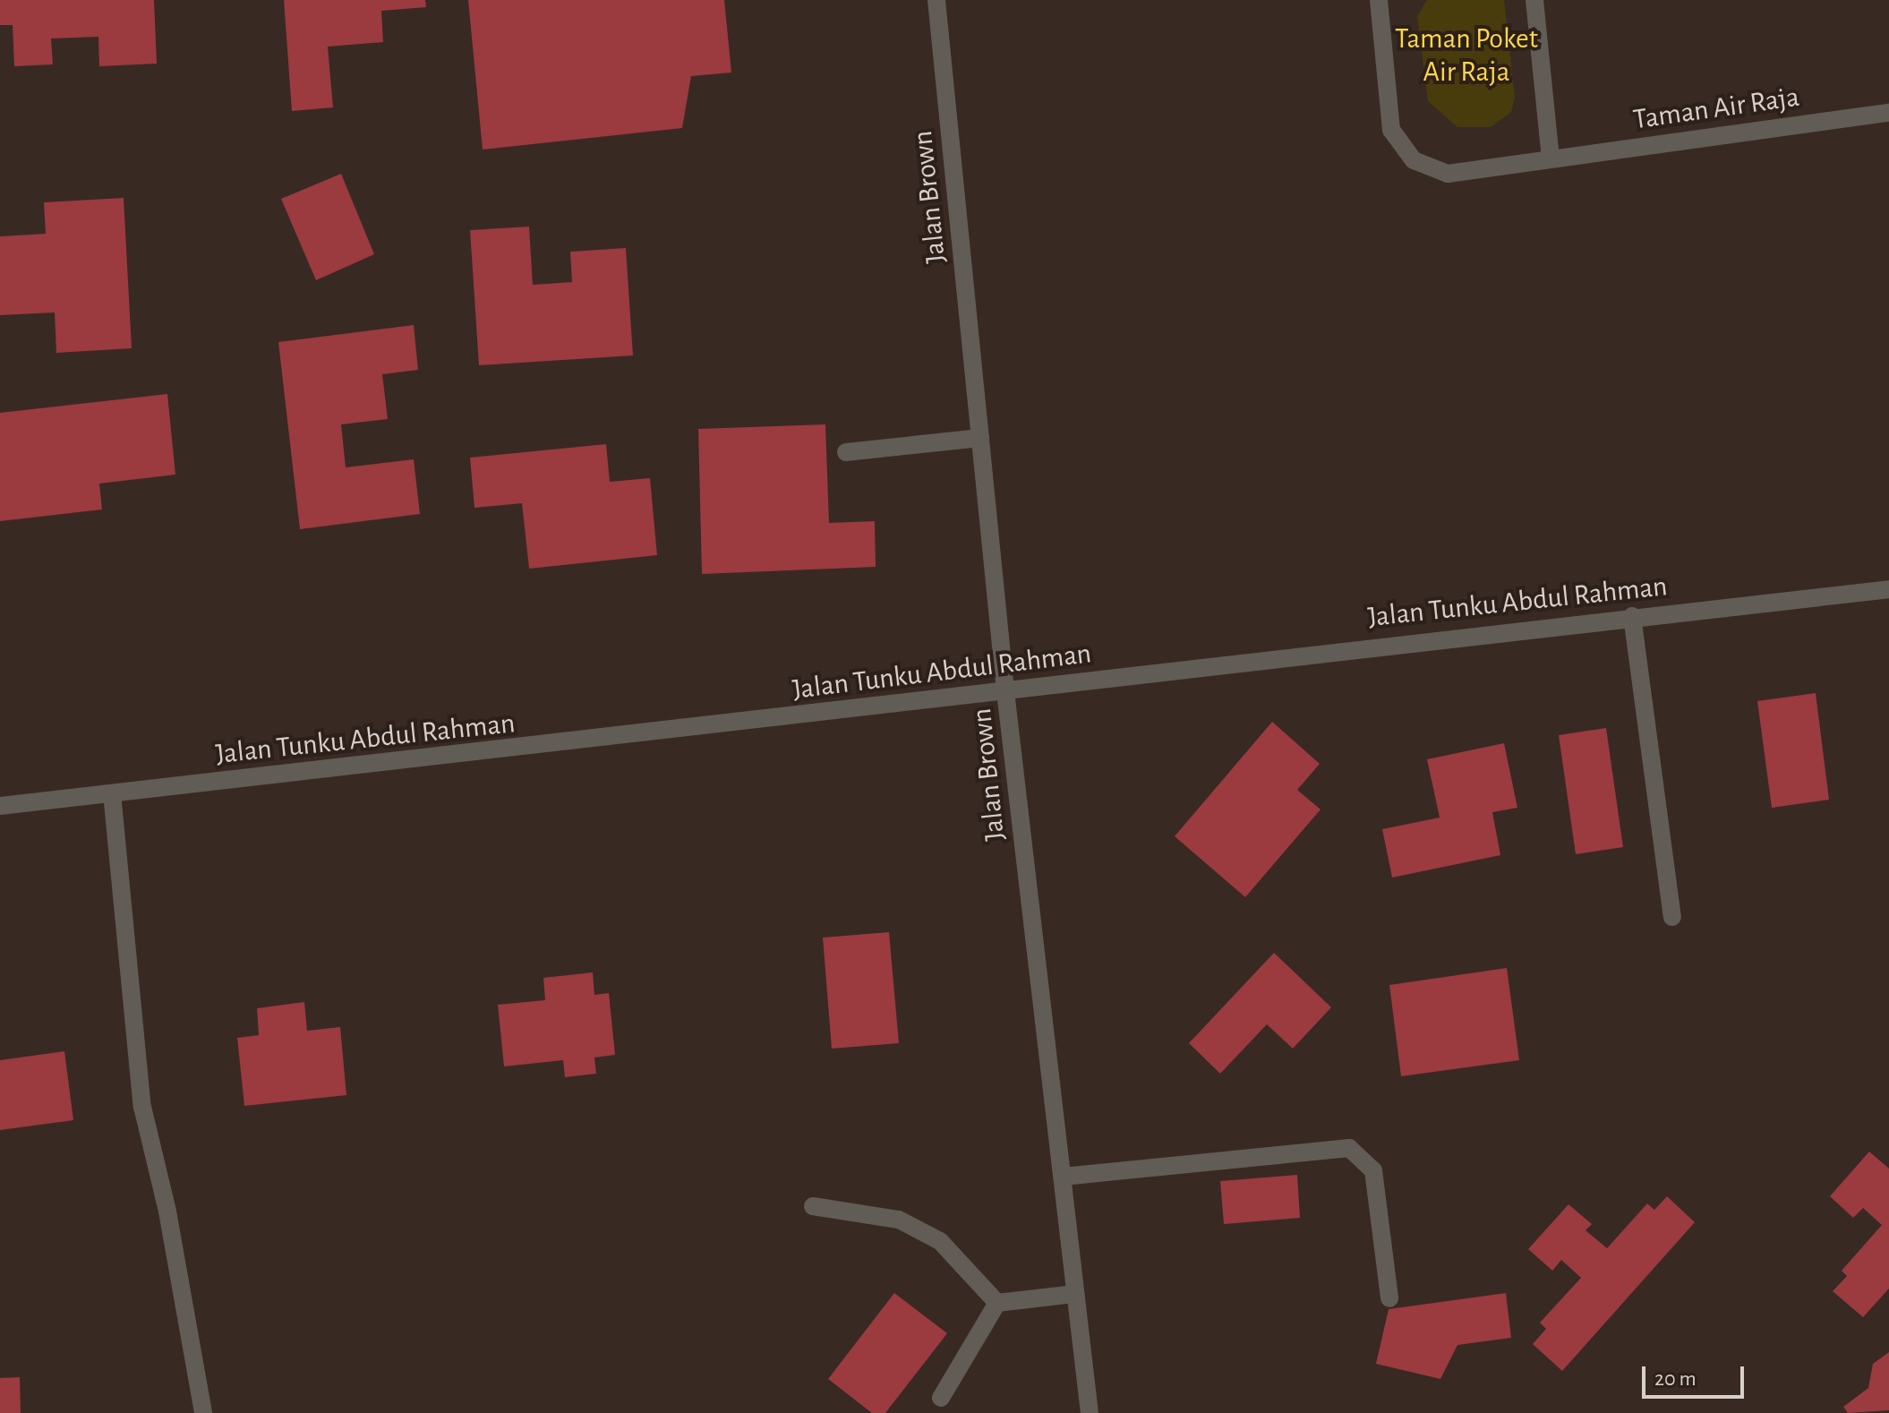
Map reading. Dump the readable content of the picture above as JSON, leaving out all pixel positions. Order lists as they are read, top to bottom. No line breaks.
{"streets":{"street":["Taman Air Raja","Jalan Brown","Jalan Tunku Abdul Rahman"]},"crossings":[["Jalan Brown","Jalan Tunku Abdul Rahman"]],"parks":["Taman Poket Air Raja"],"scale_bar":"20 m"}
